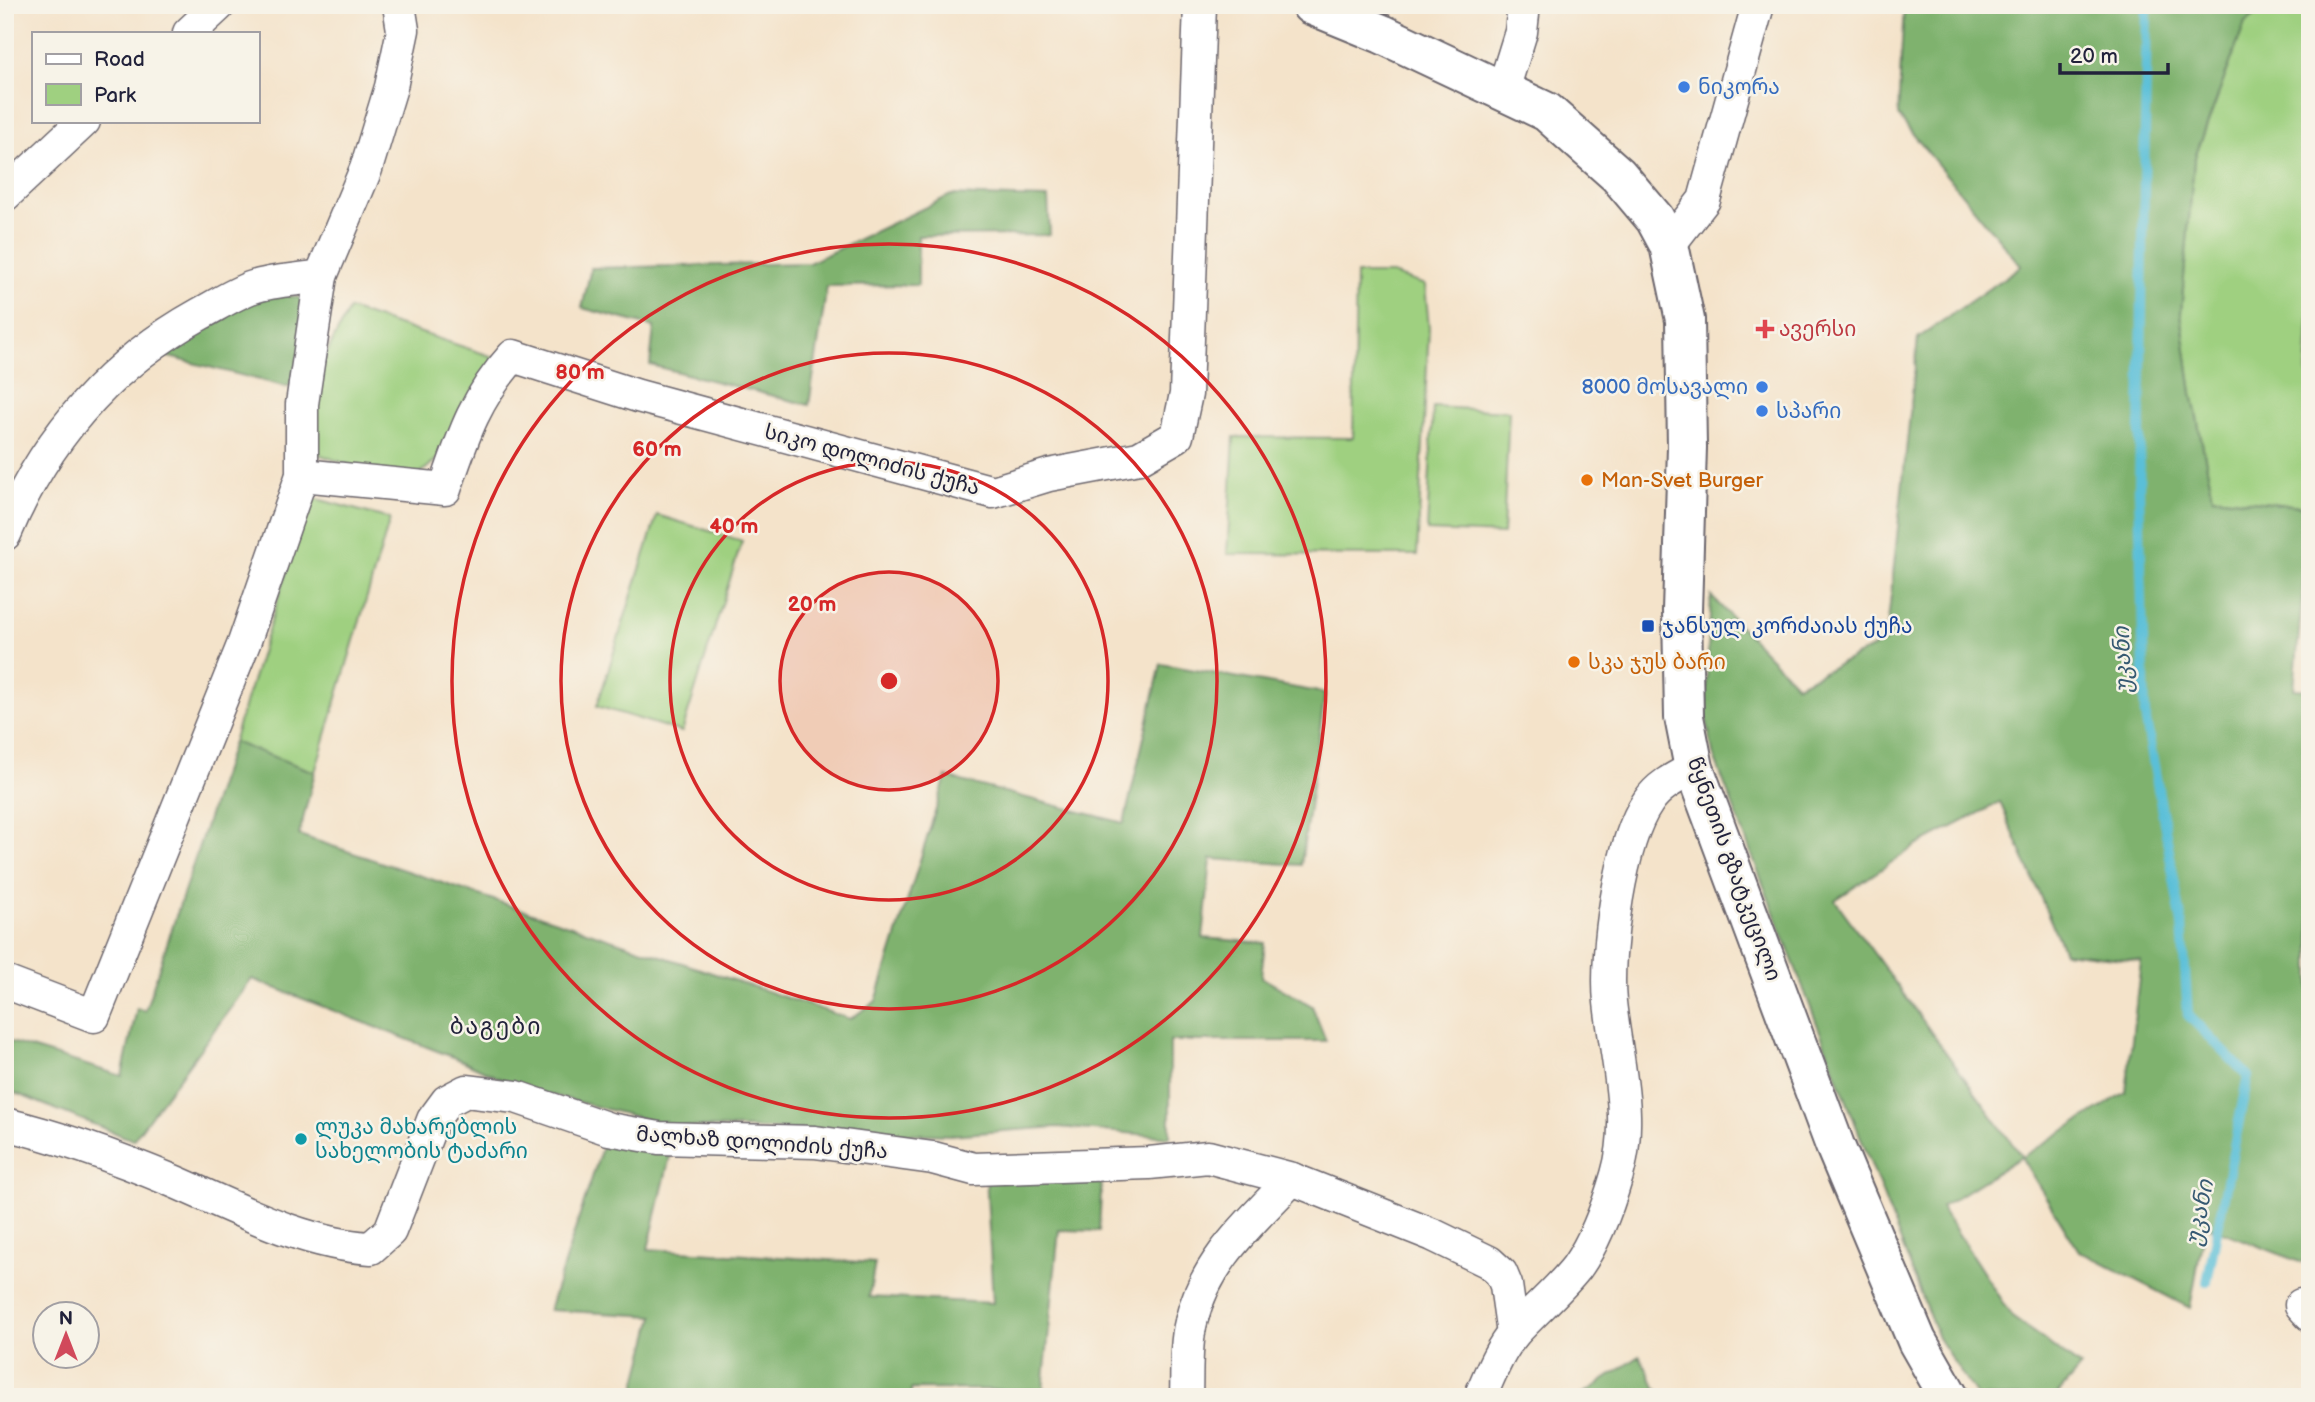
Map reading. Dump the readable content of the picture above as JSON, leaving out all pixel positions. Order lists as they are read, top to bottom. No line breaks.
{"streets":{"main road":["წყნეთის გზატკეცილი"],"street":["სიკო დოლიძის ქუჩა","მალხაზ დოლიძის ქუჩა"]},"districts":["ბაგები"],"water":["უკანი"],"places":{"other":["ნიკორა","8000 მოსავალი","სპარი","Man-Svet Burger","სკა ჯუს ბარი","ლუკა მახარებლის სახელობის ტაძარი"],"health":["ავერსი"],"transit":["ჯანსულ კორძაიას ქუჩა"]},"legend":["Road","Park"],"scale_bar":"20 m","north":"top","rings":["80 m","60 m","40 m","20 m"]}
